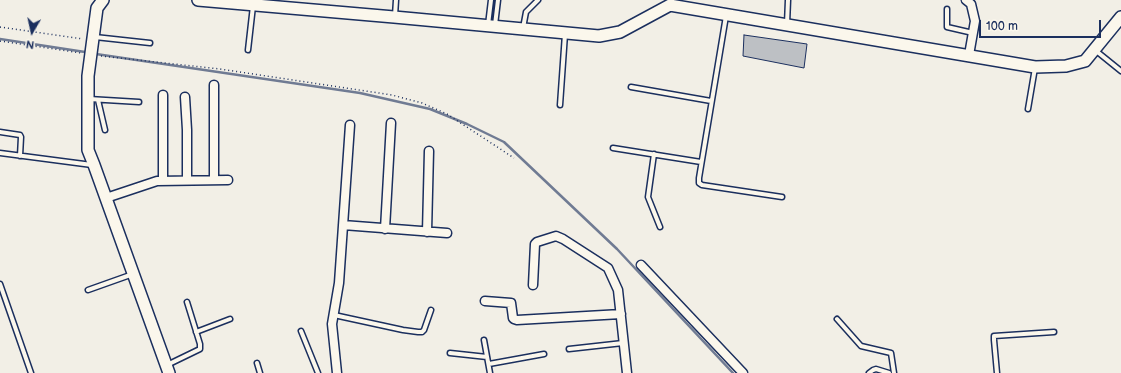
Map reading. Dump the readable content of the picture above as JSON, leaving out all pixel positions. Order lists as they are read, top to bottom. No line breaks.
{"scale_bar":"100 m","north":"bottom"}
